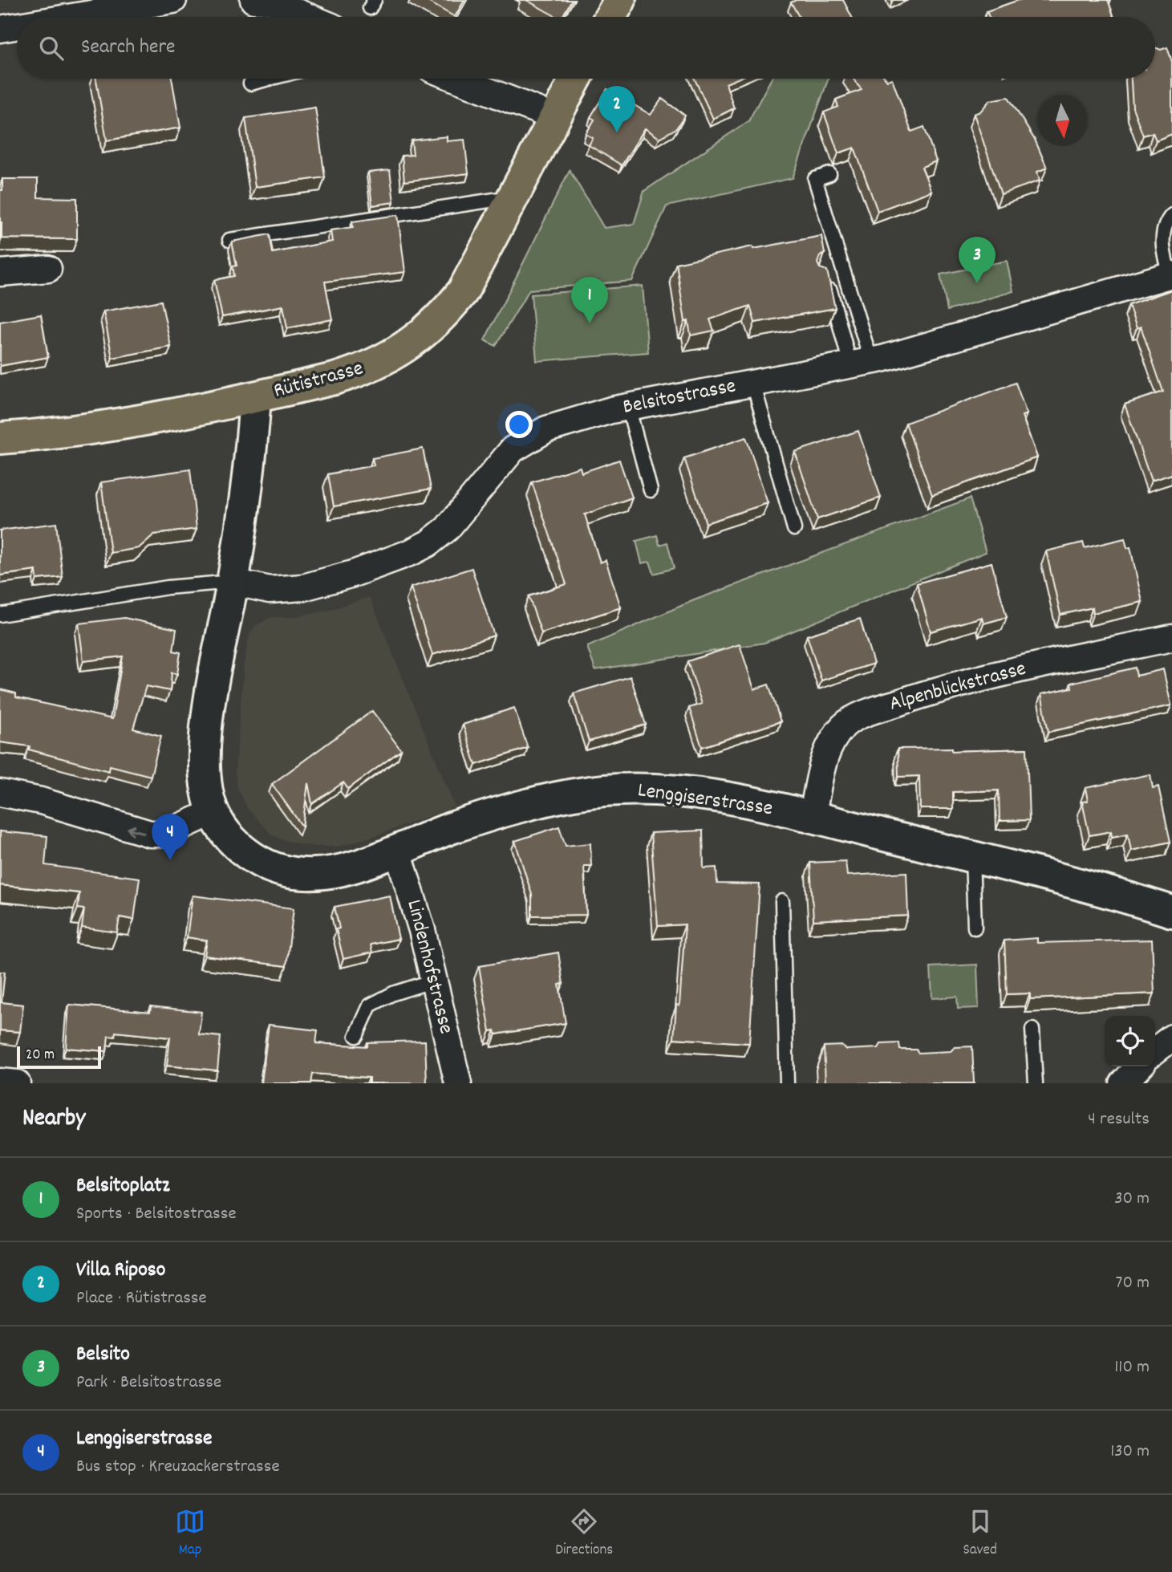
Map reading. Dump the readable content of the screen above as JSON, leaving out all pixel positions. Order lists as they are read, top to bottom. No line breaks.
{"streets":{"main road":["Rütistrasse"],"street":["Belsitostrasse","Alpenblickstrasse","Lenggiserstrasse","Lindenhofstrasse"]},"crossings":[["Rütistrasse","Lenggiserstrasse"],["Belsitostrasse","Lenggiserstrasse"],["Alpenblickstrasse","Lenggiserstrasse"],["Lenggiserstrasse","Lindenhofstrasse"]],"scale_bar":"20 m","north":"bottom","page":{"search":"Search here","pins":["2","3","1","4"],"scale":"20 m","heading":["Nearby","4 results"],"list":[{"mark":"1","name":"Belsitoplatz","note":"Sports · Belsitostrasse","value":"30 m"},{"mark":"2","name":"Villa Riposo","note":"Place · Rütistrasse","value":"70 m"},{"mark":"3","name":"Belsito","note":"Park · Belsitostrasse","value":"110 m"},{"mark":"4","name":"Lenggiserstrasse","note":"Bus stop · Kreuzackerstrasse","value":"130 m"}],"nav":["Map","Directions","Saved"]}}
